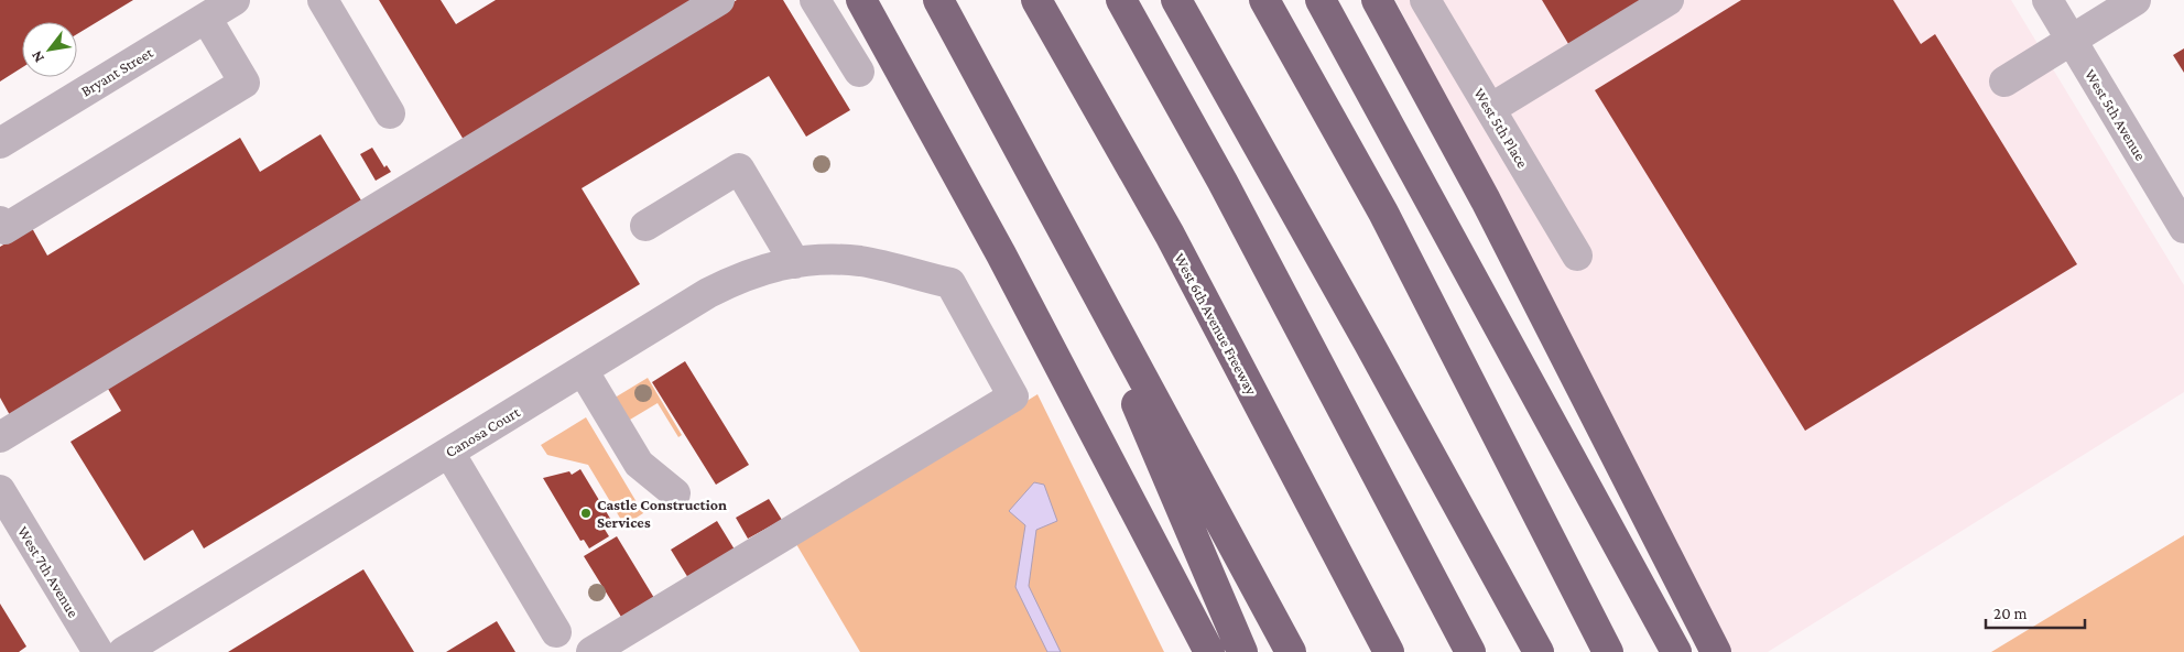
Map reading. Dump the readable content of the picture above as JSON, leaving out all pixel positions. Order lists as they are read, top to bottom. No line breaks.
{"streets":{"highway":["West 6th Avenue Freeway"],"street":["Bryant Street","West 5th Avenue","West 5th Place","Canosa Court","West 7th Avenue"]},"places":["Castle Construction Services"],"scale_bar":"20 m","north":"bottom left"}
